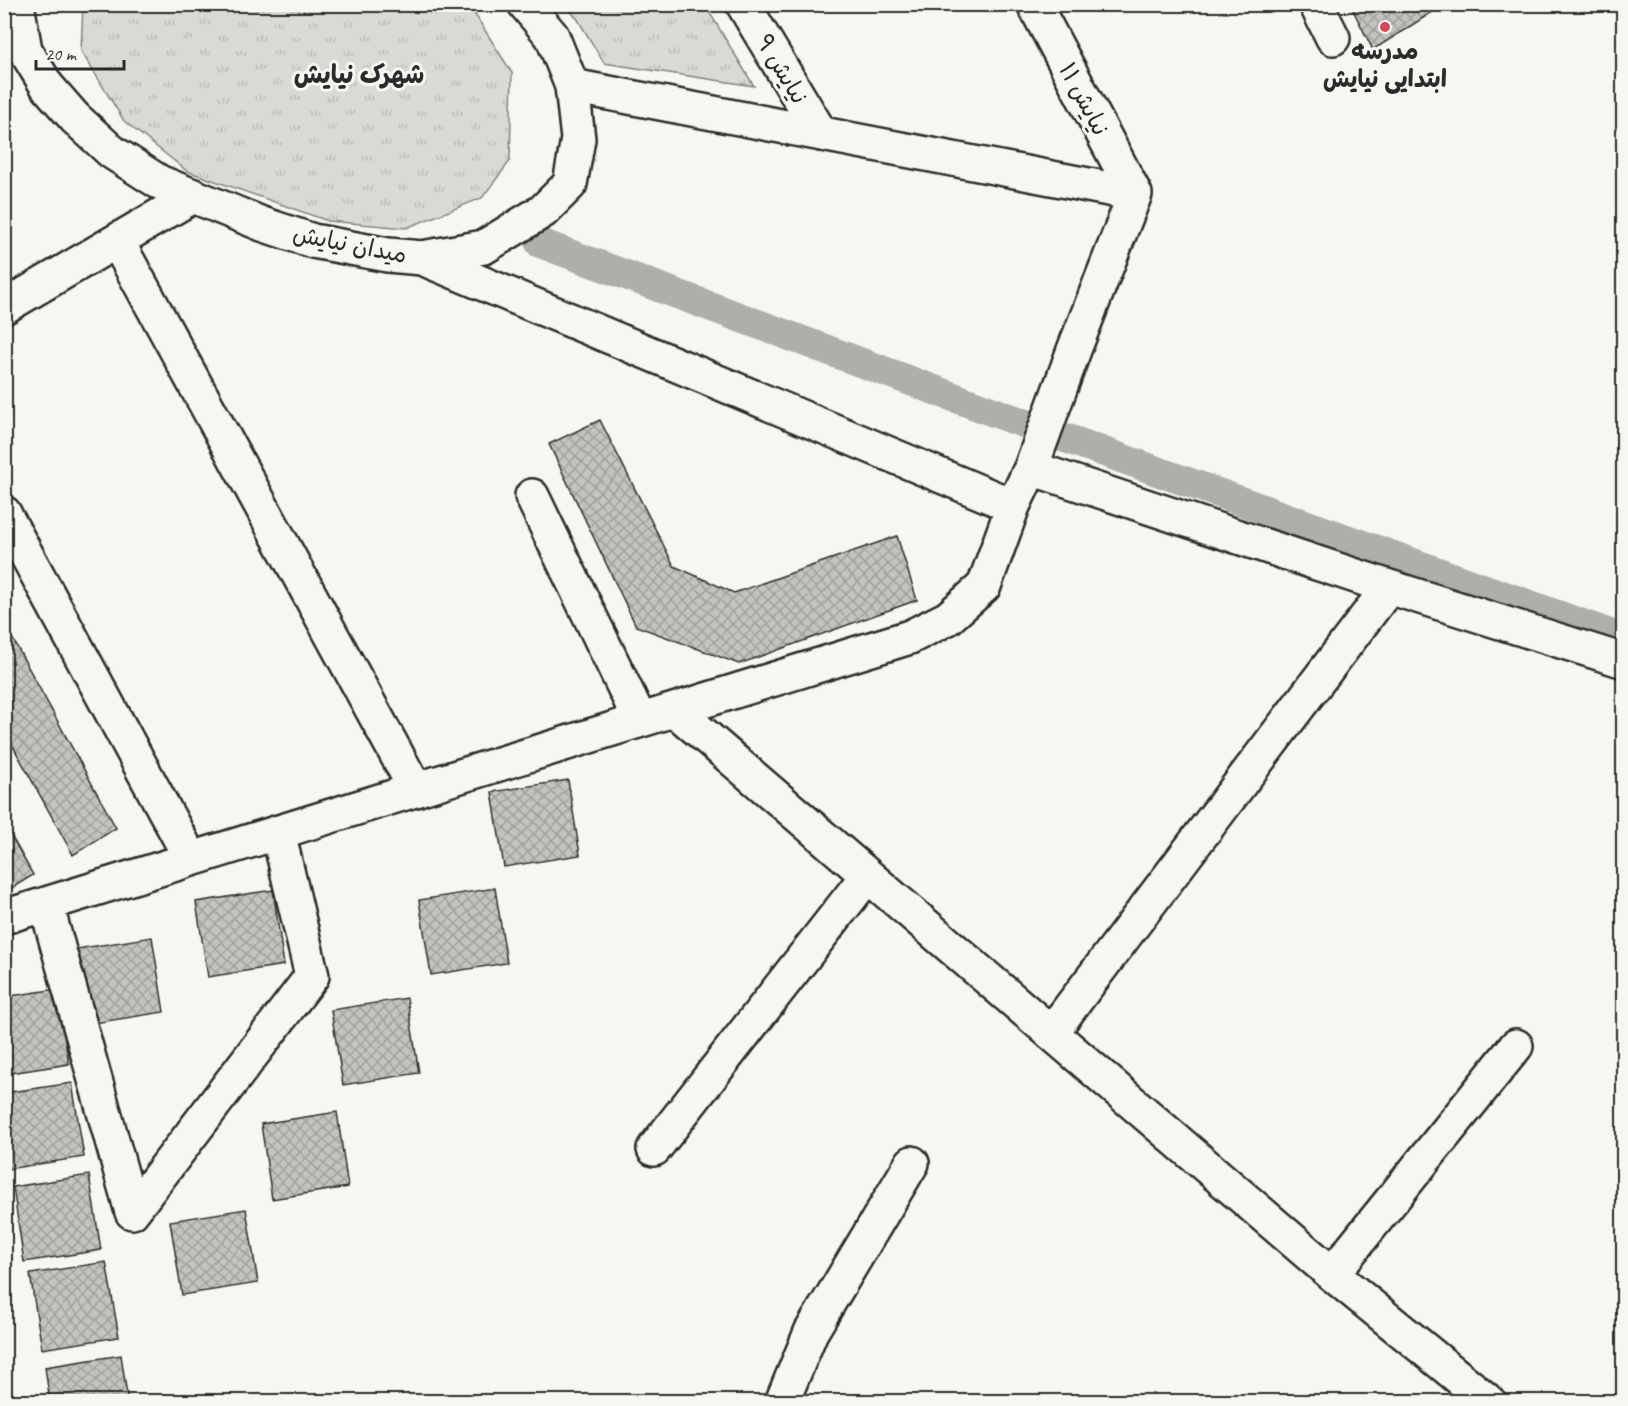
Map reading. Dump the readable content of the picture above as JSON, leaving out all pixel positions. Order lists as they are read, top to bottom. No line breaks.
{"streets":{"street":["نیایش ۹","نیایش ۱۱","میدان نیایش"]},"districts":["شهرک نیایش"],"places":["مدرسه ابتدایی نیایش"],"scale_bar":"20 m"}
